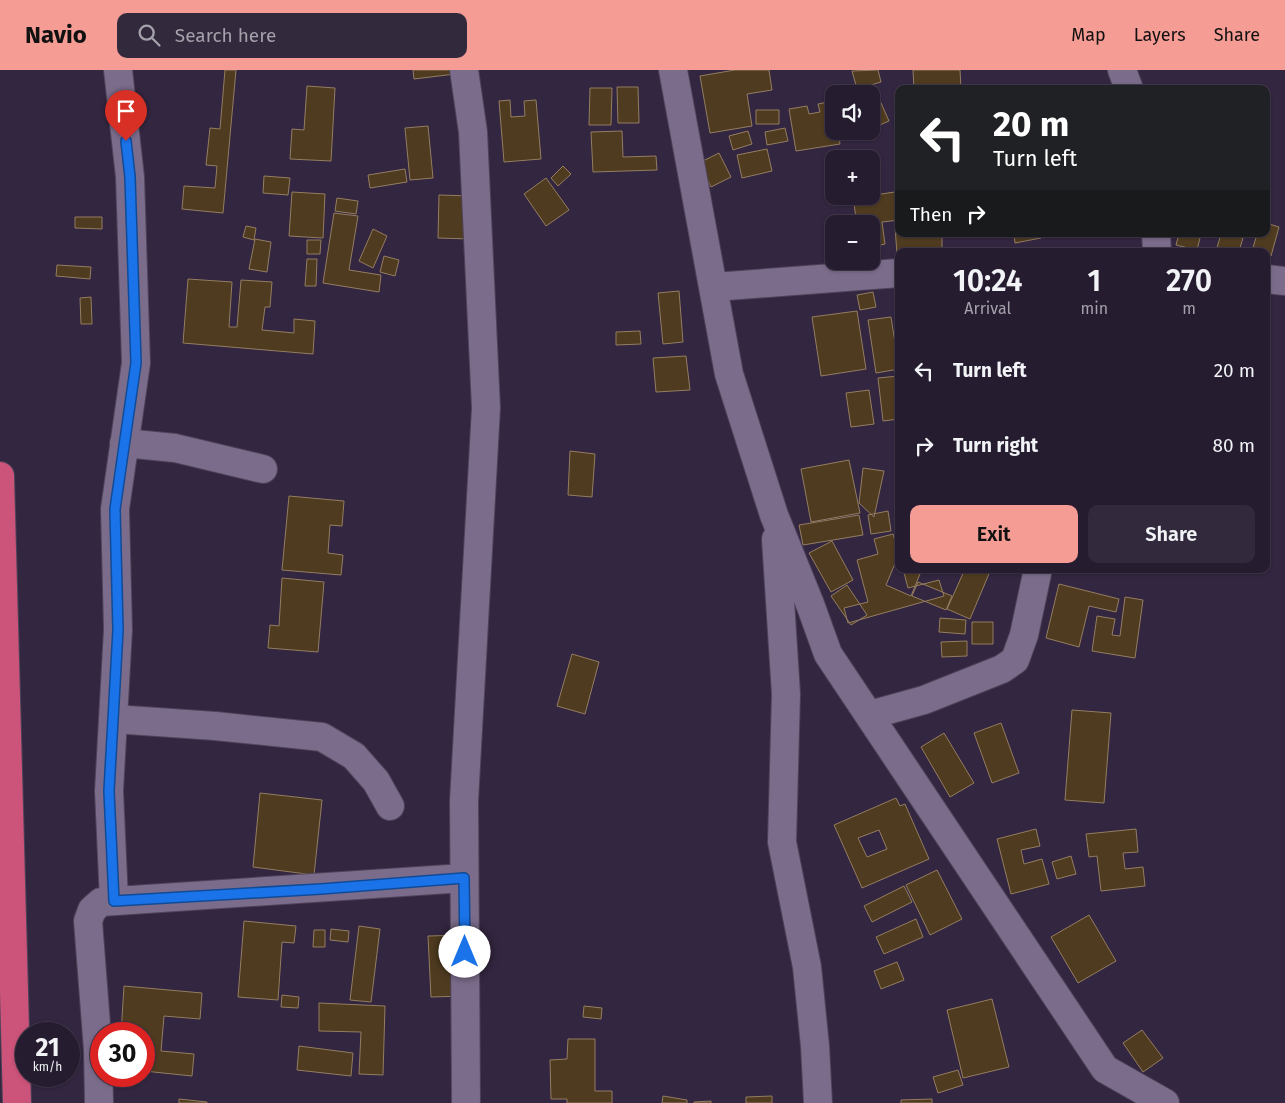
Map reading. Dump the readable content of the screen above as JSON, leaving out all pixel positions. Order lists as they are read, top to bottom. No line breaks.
{"page":{"header":"Navio","search":"Search here","nav":["Map","Layers","Share"],"map_buttons":["+","−"],"turn":["20 m","Turn left"],"then":"Then","eta":["10:24","Arrival","1","min","270","m"],"list":[{"name":"Turn left","value":"20 m"},{"name":"Turn right","value":"80 m"}],"buttons":["Exit","Share"],"speed":"21 km/h","limit":"30"}}
